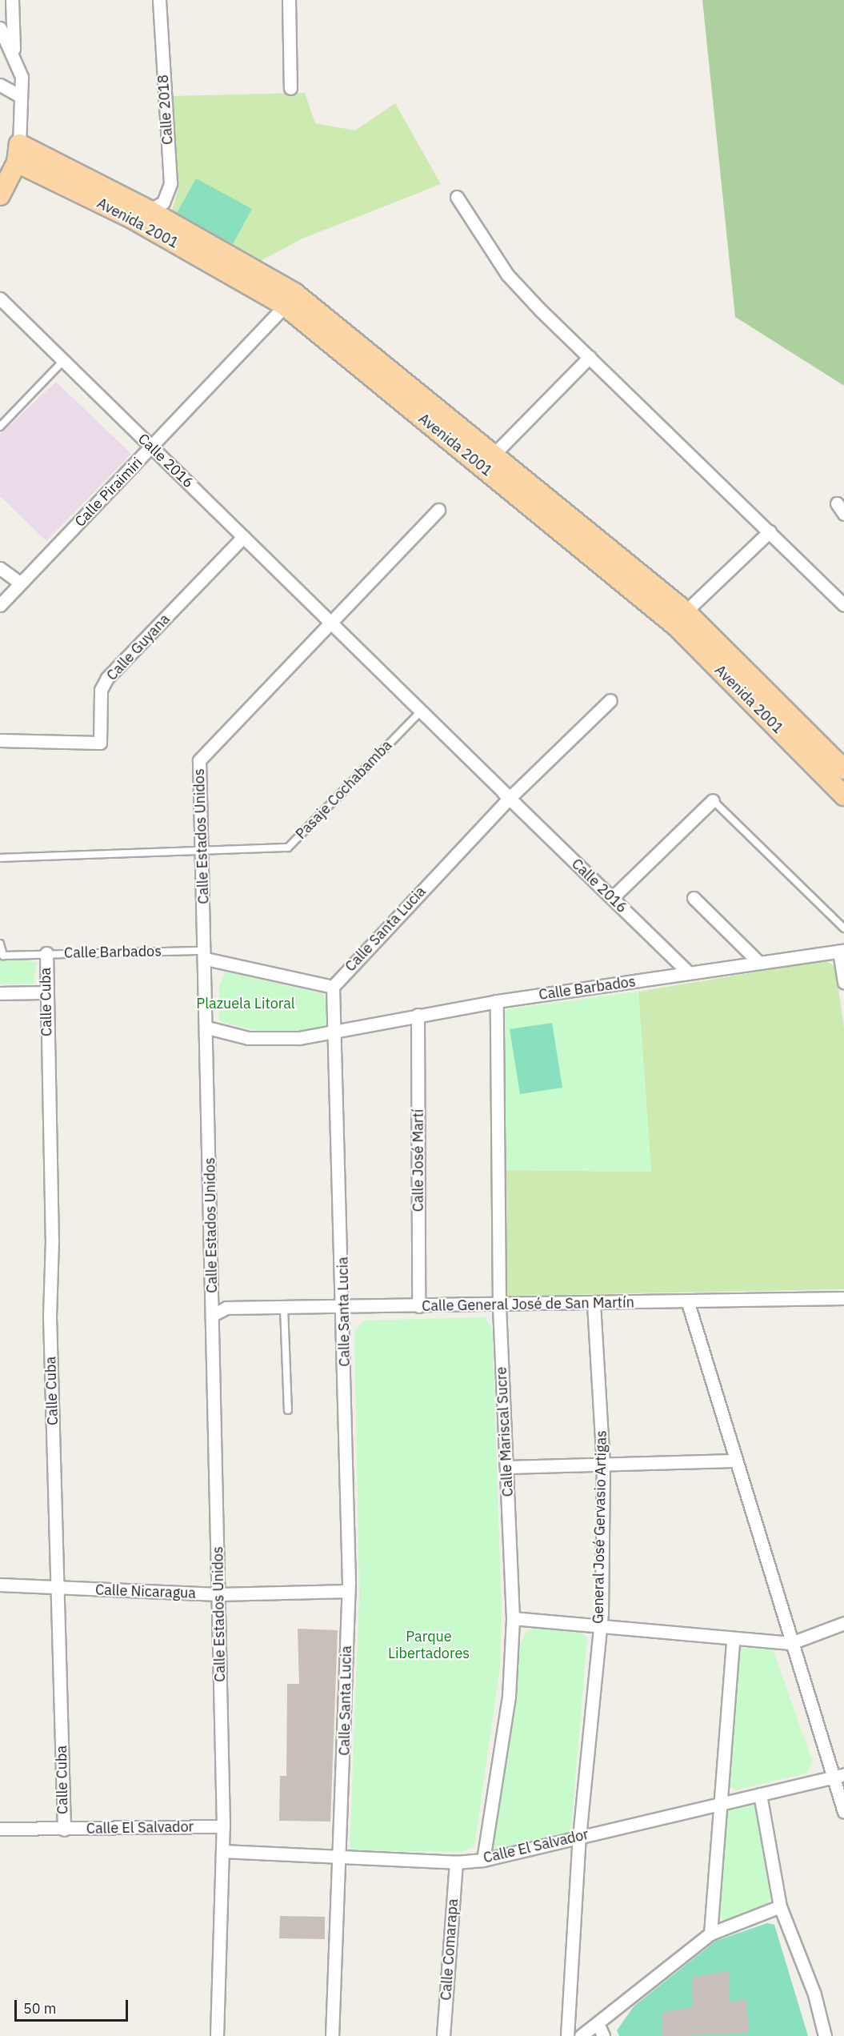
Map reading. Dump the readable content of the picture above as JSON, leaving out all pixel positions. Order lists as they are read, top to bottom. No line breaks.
{"streets":{"main road":["Avenida 2001"],"street":["Calle 2018","Calle 2016","Calle Piraimiri","Calle Guyana","Calle Estados Unidos","Calle Santa Lucia","Calle Barbados","Calle Cuba","Calle José Martí","Calle General José de San Martín","Calle Mariscal Sucre","General José Gervasio Artigas","Calle Nicaragua","Calle El Salvador","Calle Comarapa"],"lane":["Pasaje Cochabamba"]},"crossings":[["Calle 2018","Avenida 2001"],["Avenida 2001","Calle Piraimiri"],["Calle 2016","Calle Piraimiri"],["Calle 2016","Calle Guyana"],["Calle 2016","Pasaje Cochabamba"],["Calle 2016","Calle Estados Unidos"],["Calle 2016","Calle Santa Lucia"],["Calle 2016","Calle Barbados"],["Pasaje Cochabamba","Calle Estados Unidos"],["Calle Estados Unidos","Calle Barbados"],["Calle Estados Unidos","Calle General José de San Martín"],["Calle Estados Unidos","Calle Nicaragua"],["Calle Estados Unidos","Calle El Salvador"],["Calle Santa Lucia","Calle Barbados"],["Calle Santa Lucia","Calle General José de San Martín"],["Calle Santa Lucia","Calle Nicaragua"],["Calle Santa Lucia","Calle El Salvador"],["Calle Barbados","Calle Cuba"],["Calle Barbados","Calle José Martí"],["Calle Barbados","Calle Mariscal Sucre"],["Calle Cuba","Calle Nicaragua"],["Calle Cuba","Calle El Salvador"],["Calle José Martí","Calle General José de San Martín"],["Calle General José de San Martín","Calle Mariscal Sucre"],["Calle General José de San Martín","General José Gervasio Artigas"],["Calle Mariscal Sucre","Calle El Salvador"],["General José Gervasio Artigas","Calle El Salvador"],["Calle El Salvador","Calle Comarapa"]],"parks":["Plazuela Litoral","Parque Libertadores"],"scale_bar":"50 m"}
